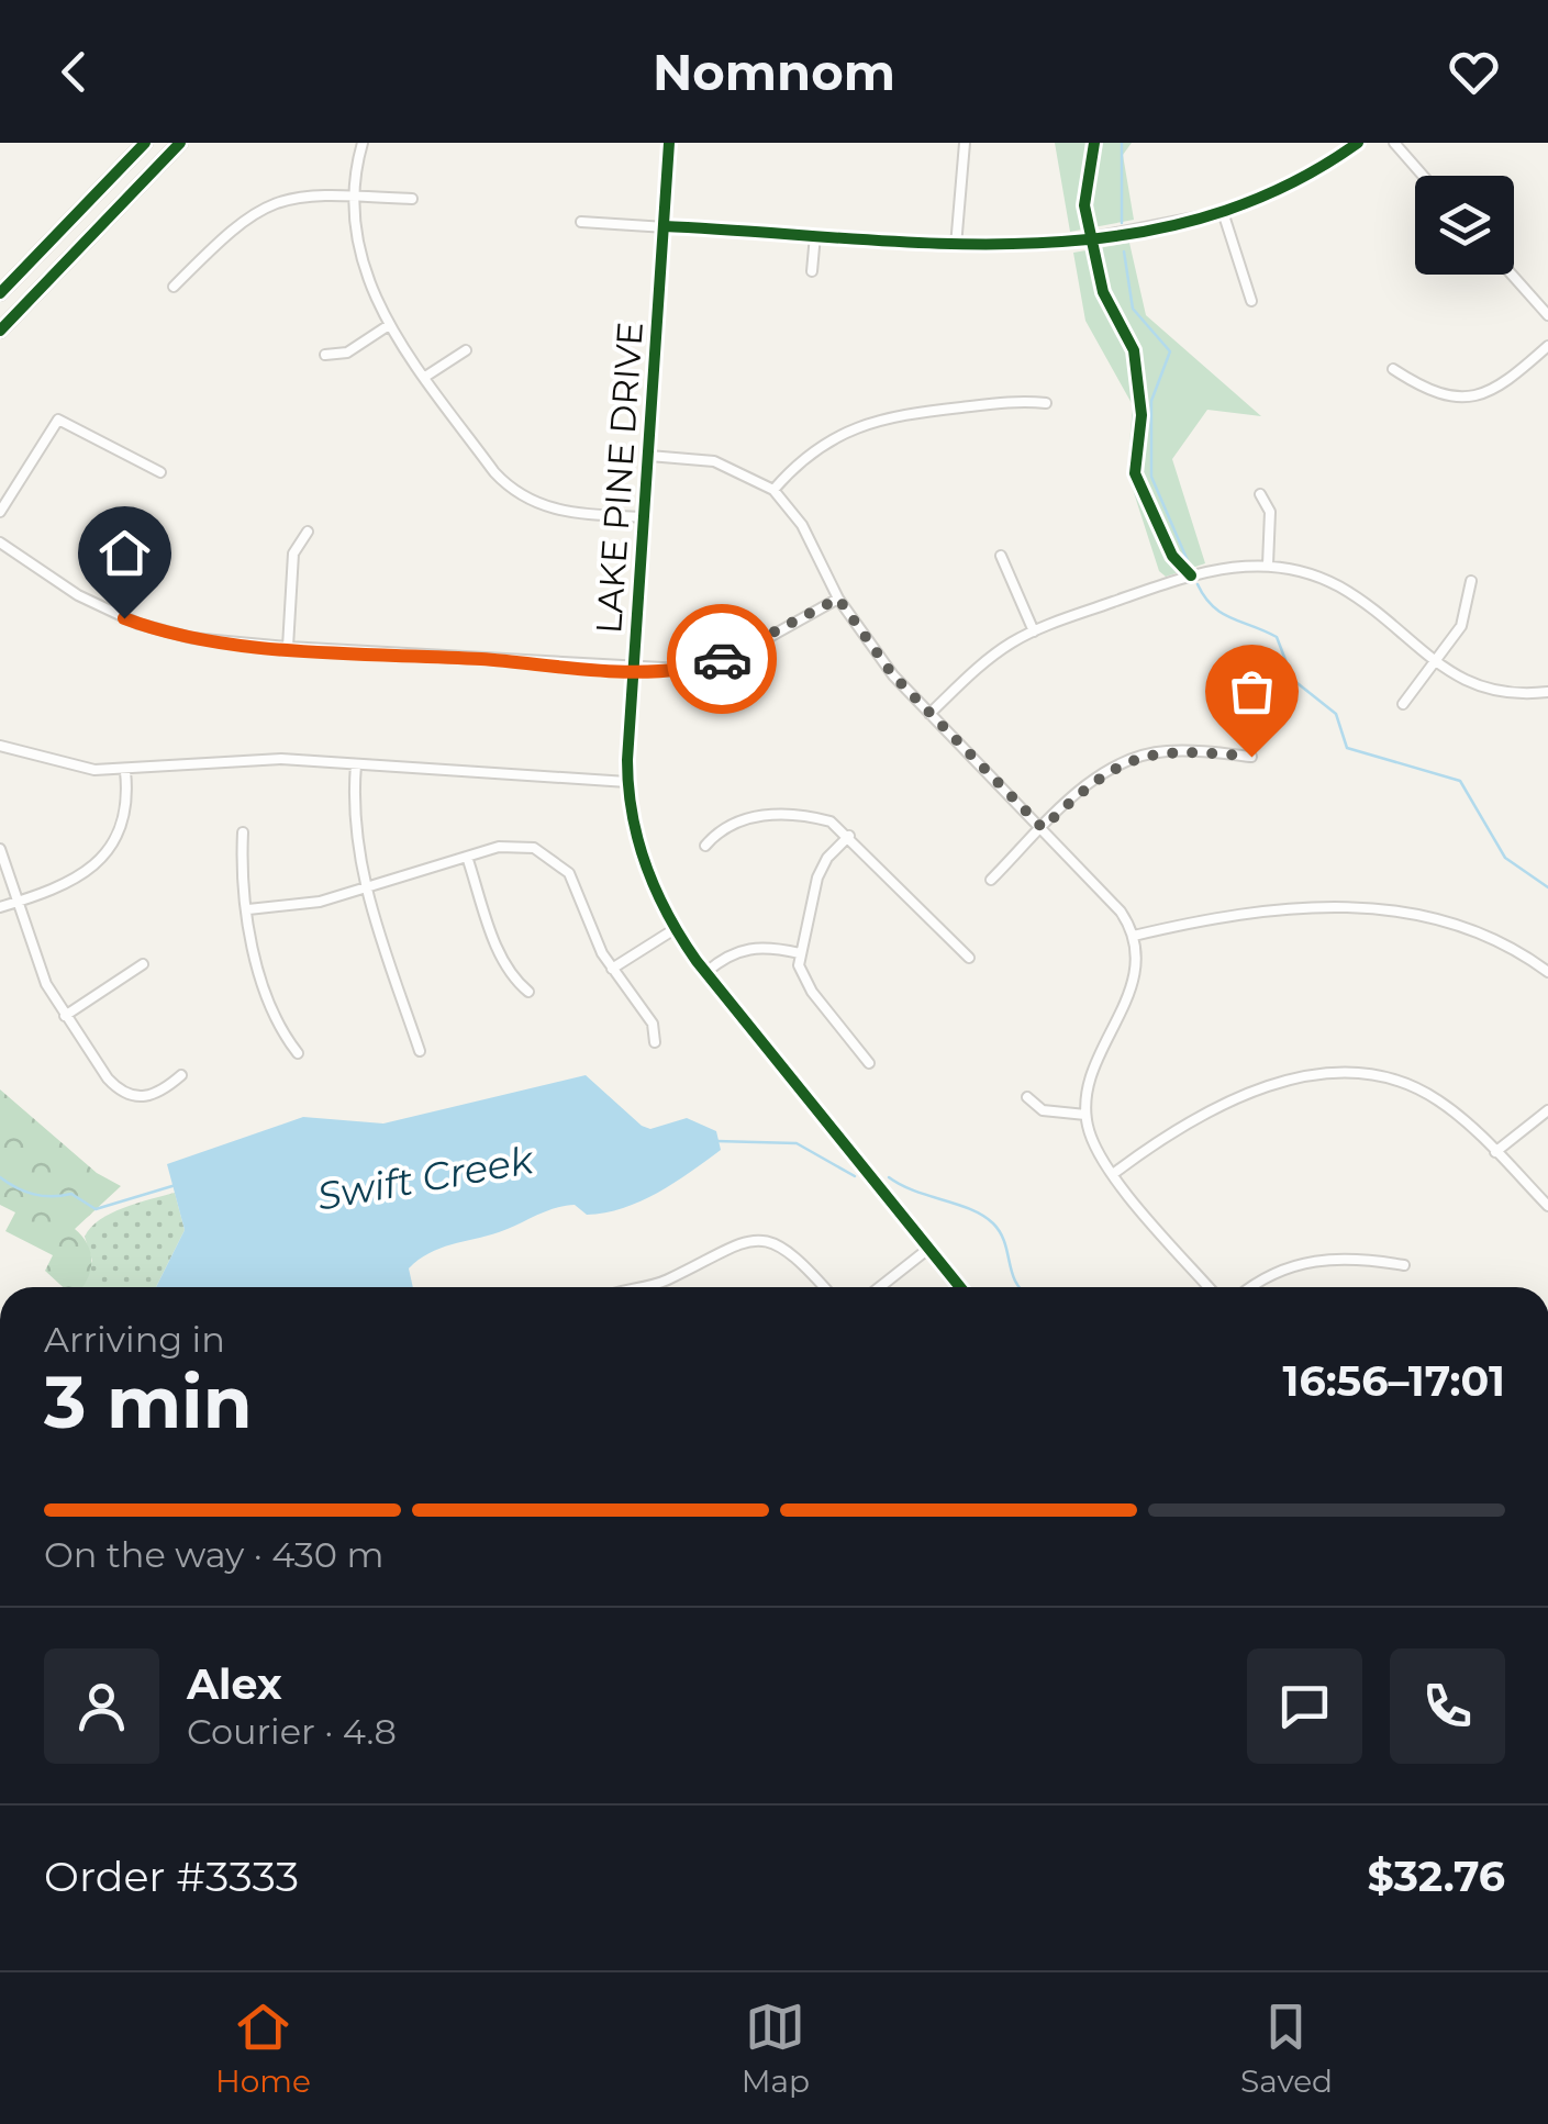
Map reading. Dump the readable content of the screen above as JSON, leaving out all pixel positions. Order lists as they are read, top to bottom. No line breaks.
{"streets":{"street":["LAKE PINE DRIVE"]},"water":["Swift Creek"],"page":{"header":"Nomnom","heading":["3 min","Arriving in","16:56–17:01"],"panel":["Alex","Courier · 4.8","Order #3333","$32.76"],"bar":"On the way · 430 m","tabs":["Home","Map","Saved"]}}
